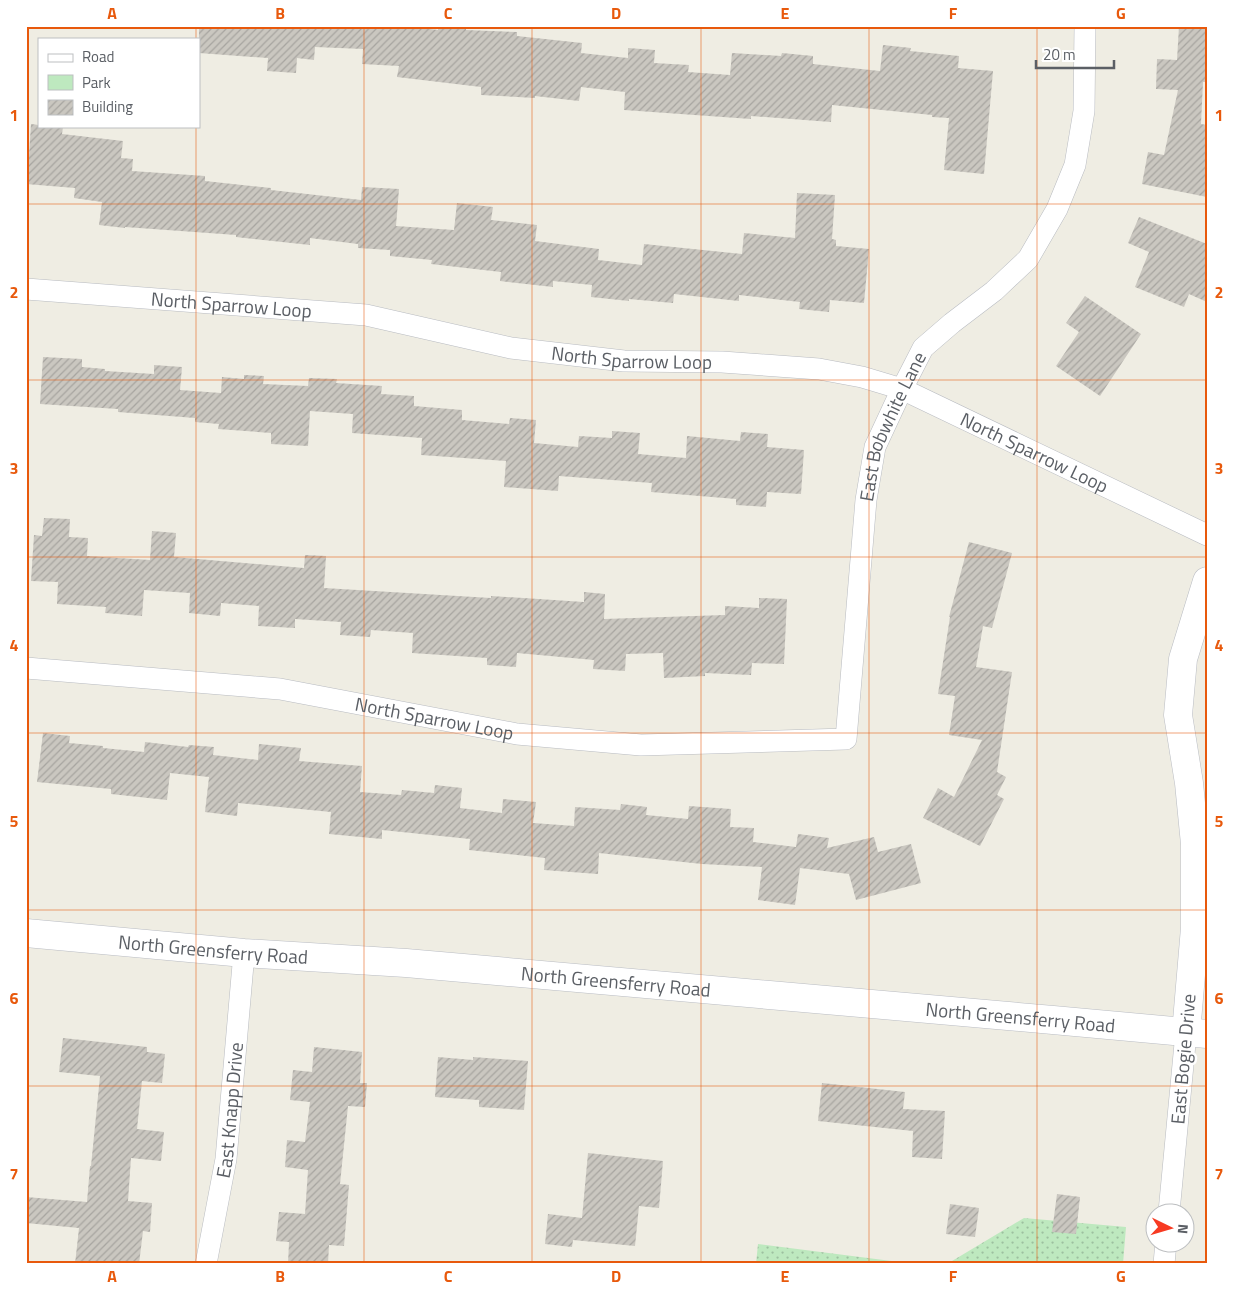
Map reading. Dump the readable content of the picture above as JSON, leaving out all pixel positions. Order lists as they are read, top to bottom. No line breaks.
{"streets":{"main road":["North Greensferry Road","East Bogie Drive"],"street":["North Sparrow Loop","East Bobwhite Lane","East Knapp Drive"]},"crossings":[["North Sparrow Loop","East Bobwhite Lane"],["North Greensferry Road","East Bogie Drive"],["North Greensferry Road","East Knapp Drive"]],"legend":["Road","Park","Building"],"scale_bar":"20 m","north":"right","grid":{"columns":["A","B","C","D","E","F","G"],"rows":["1","2","3","4","5","6","7"]}}
